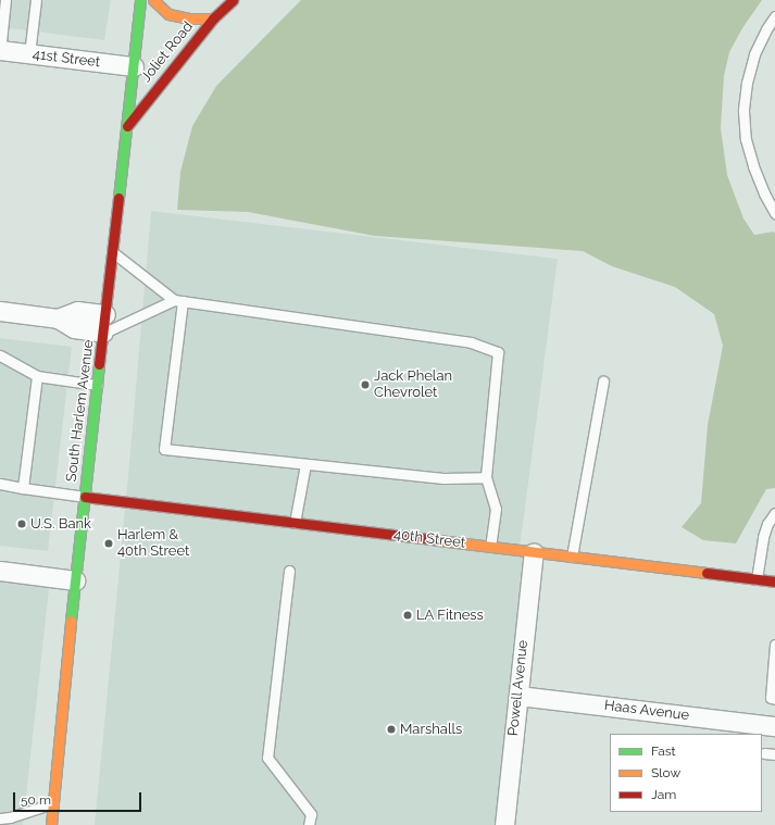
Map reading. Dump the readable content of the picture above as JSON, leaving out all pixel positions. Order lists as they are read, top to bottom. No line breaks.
{"streets":{"main road":["Joliet Road","South Harlem Avenue","40th Street"],"street":["41st Street","Powell Avenue","Haas Avenue"]},"crossings":[["Joliet Road","South Harlem Avenue"],["41st Street","South Harlem Avenue"],["South Harlem Avenue","40th Street"],["40th Street","Powell Avenue"],["Powell Avenue","Haas Avenue"]],"places":["Jack Phelan Chevrolet","U.S. Bank","Harlem & 40th Street","LA Fitness","Marshalls"],"legend":["Fast","Slow","Jam"],"scale_bar":"50 m"}
